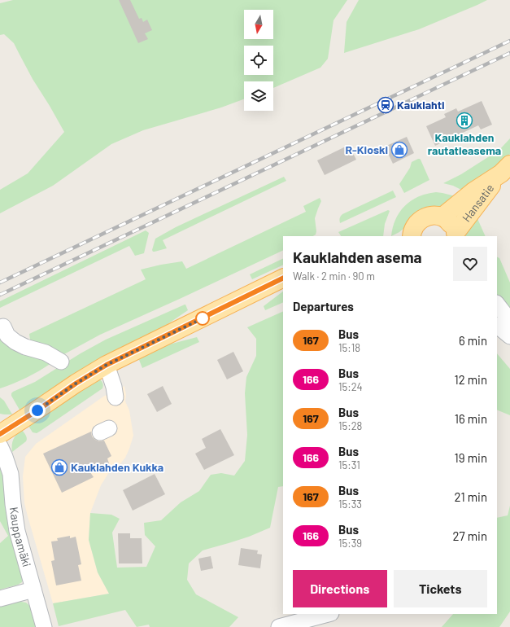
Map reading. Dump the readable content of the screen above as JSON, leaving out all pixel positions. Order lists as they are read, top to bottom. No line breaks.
{"streets":{"main road":["Hansatie"],"street":["Kauppamäki"]},"places":{"station":["Kauklahti"],"building":["Kauklahden rautatieasema"],"shop":["R-Kioski","Kauklahden Kukka"]},"lines":["bus line 167"],"north":"bottom","page":{"heading":[["Kauklahden asema","Walk · 2 min · 90 m"],"Departures"],"list":[{"mark":"167","name":"Bus","note":"15:18","value":"6 min"},{"mark":"166","name":"Bus","note":"15:24","value":"12 min"},{"mark":"167","name":"Bus","note":"15:28","value":"16 min"},{"mark":"166","name":"Bus","note":"15:31","value":"19 min"},{"mark":"167","name":"Bus","note":"15:33","value":"21 min"},{"mark":"166","name":"Bus","note":"15:39","value":"27 min"}],"buttons":["Directions","Tickets"]}}
